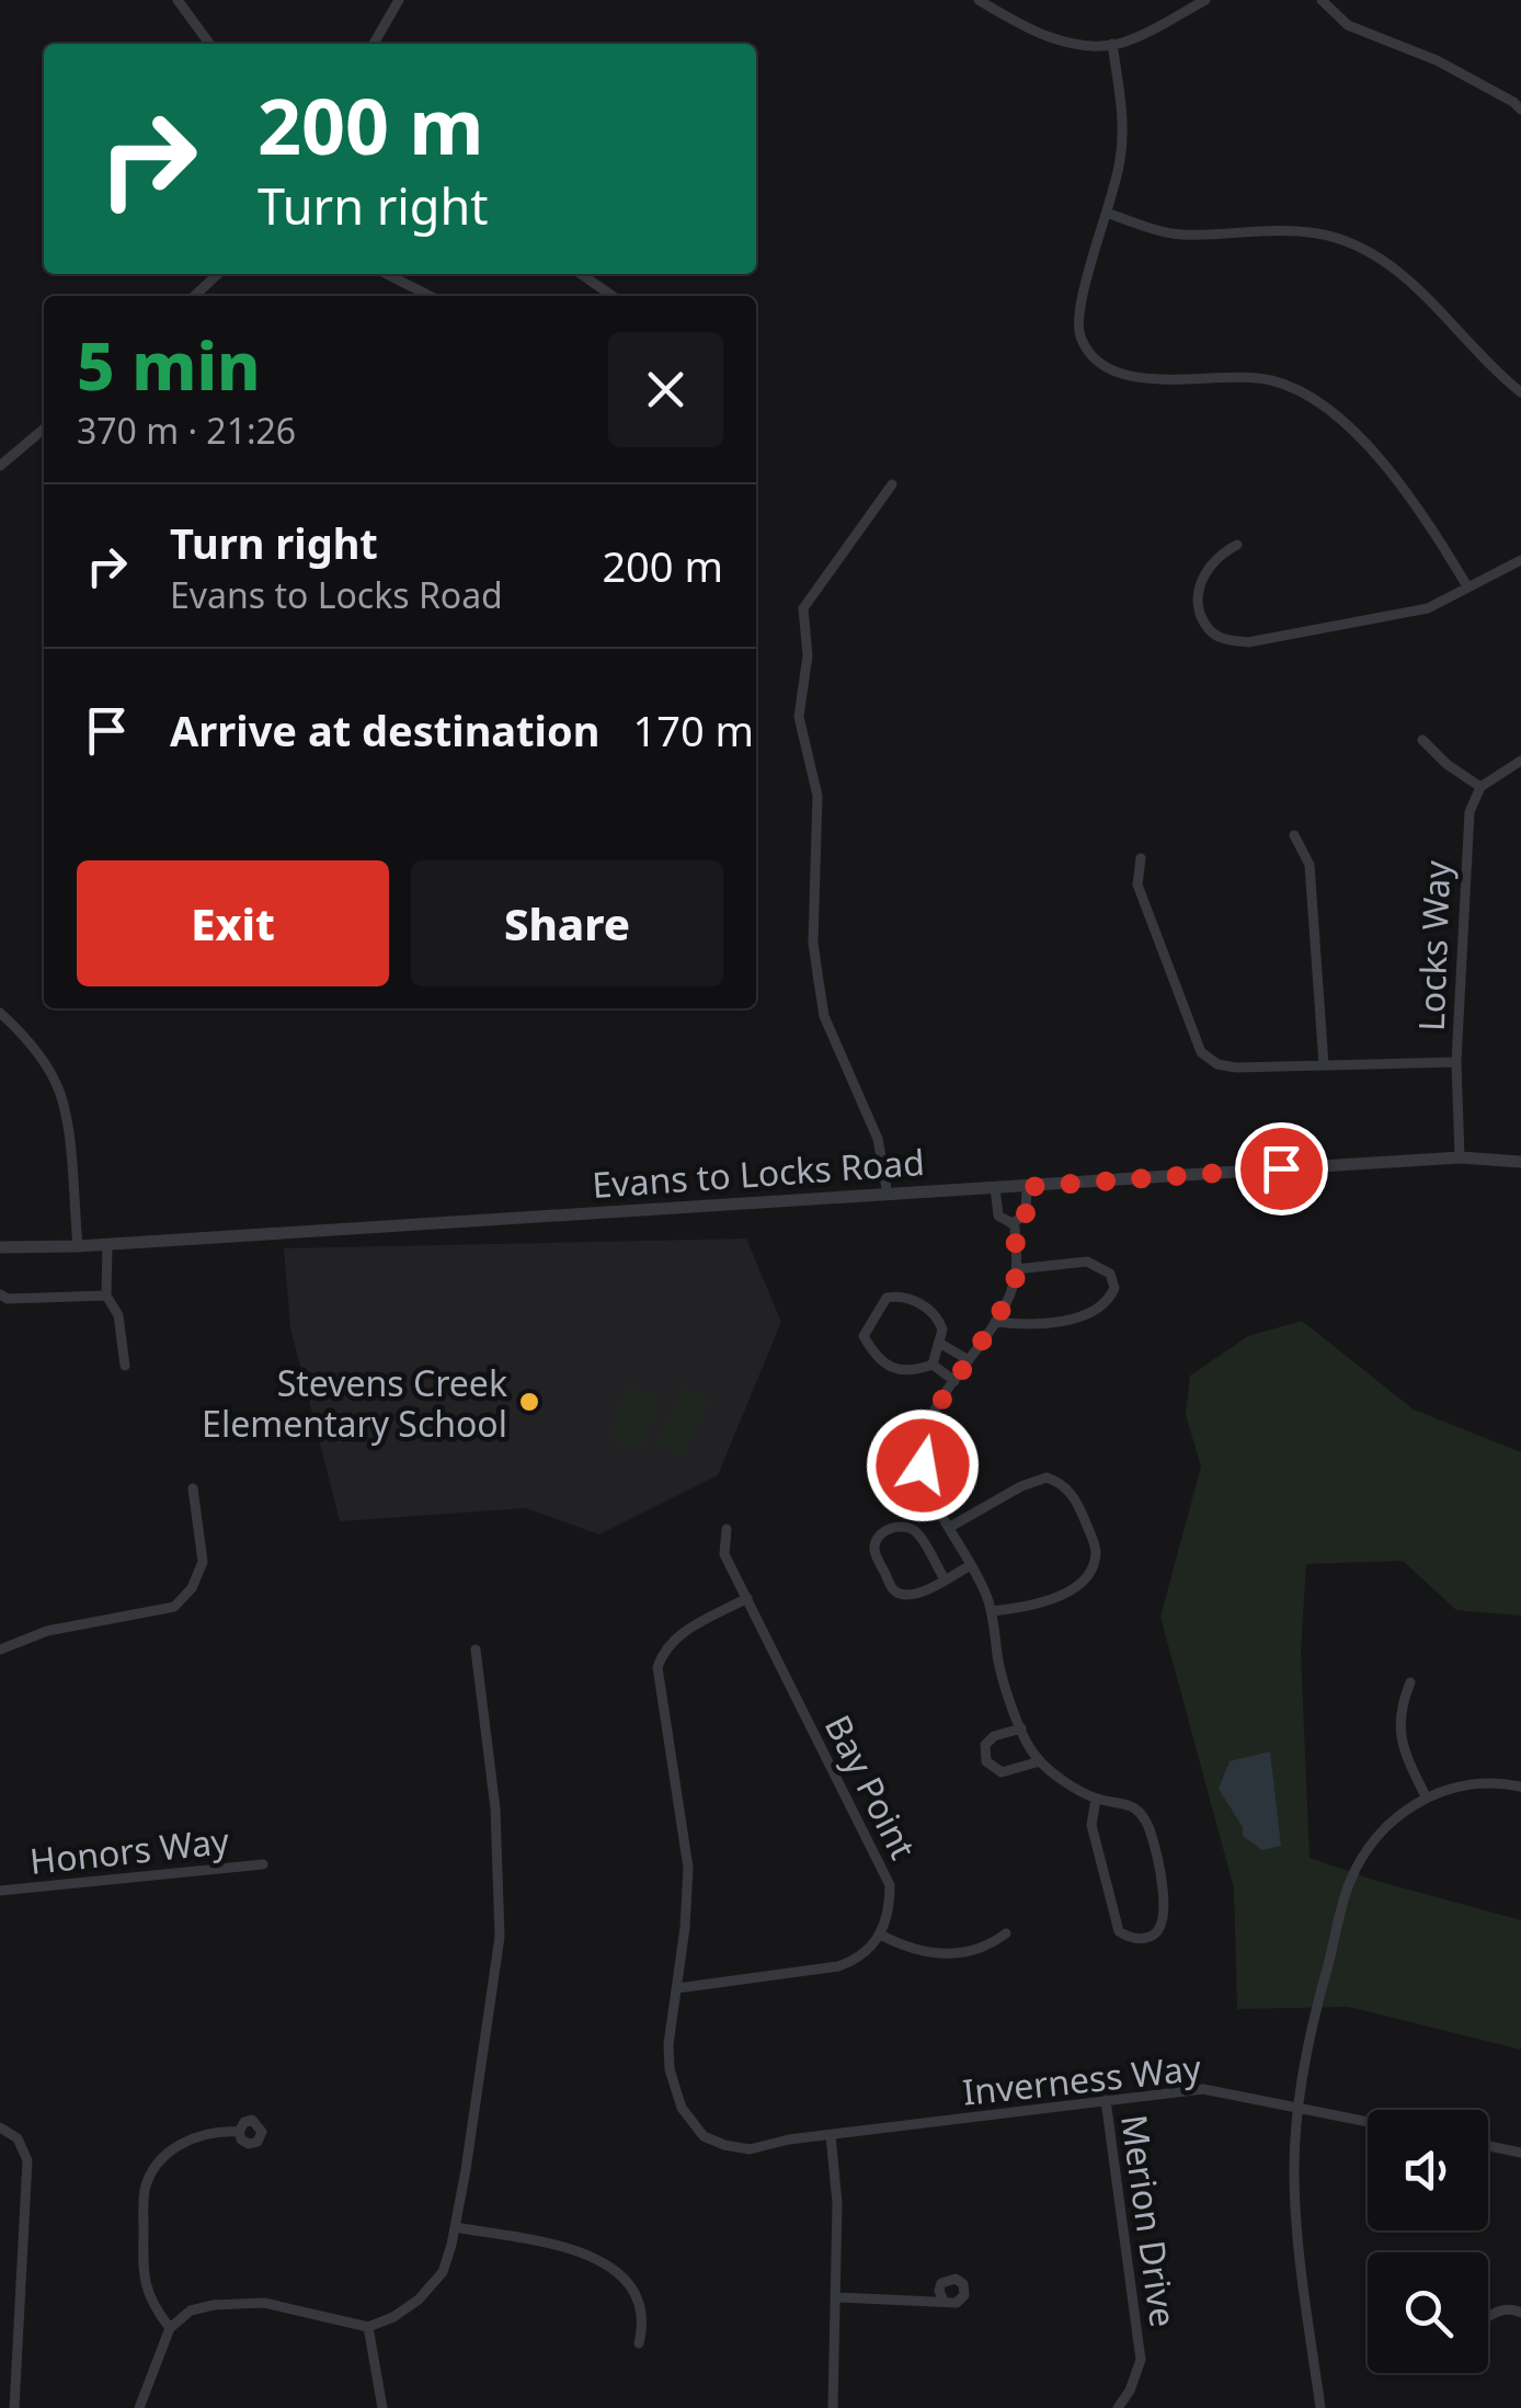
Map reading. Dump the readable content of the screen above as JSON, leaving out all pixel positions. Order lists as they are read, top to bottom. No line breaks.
{"streets":{"street":["Locks Way","Evans to Locks Road","Bay Point","Honors Way","Inverness Way","Merion Drive"]},"crossings":[["Locks Way","Evans to Locks Road"],["Bay Point","Inverness Way"],["Inverness Way","Merion Drive"]],"places":["Stevens Creek Elementary School"],"page":{"turn":["200 m","Turn right"],"heading":["5 min","370 m · 21:26"],"list":[{"name":"Turn right","note":"Evans to Locks Road","value":"200 m"},{"name":"Arrive at destination","value":"170 m"}],"buttons":["Exit","Share"]}}
